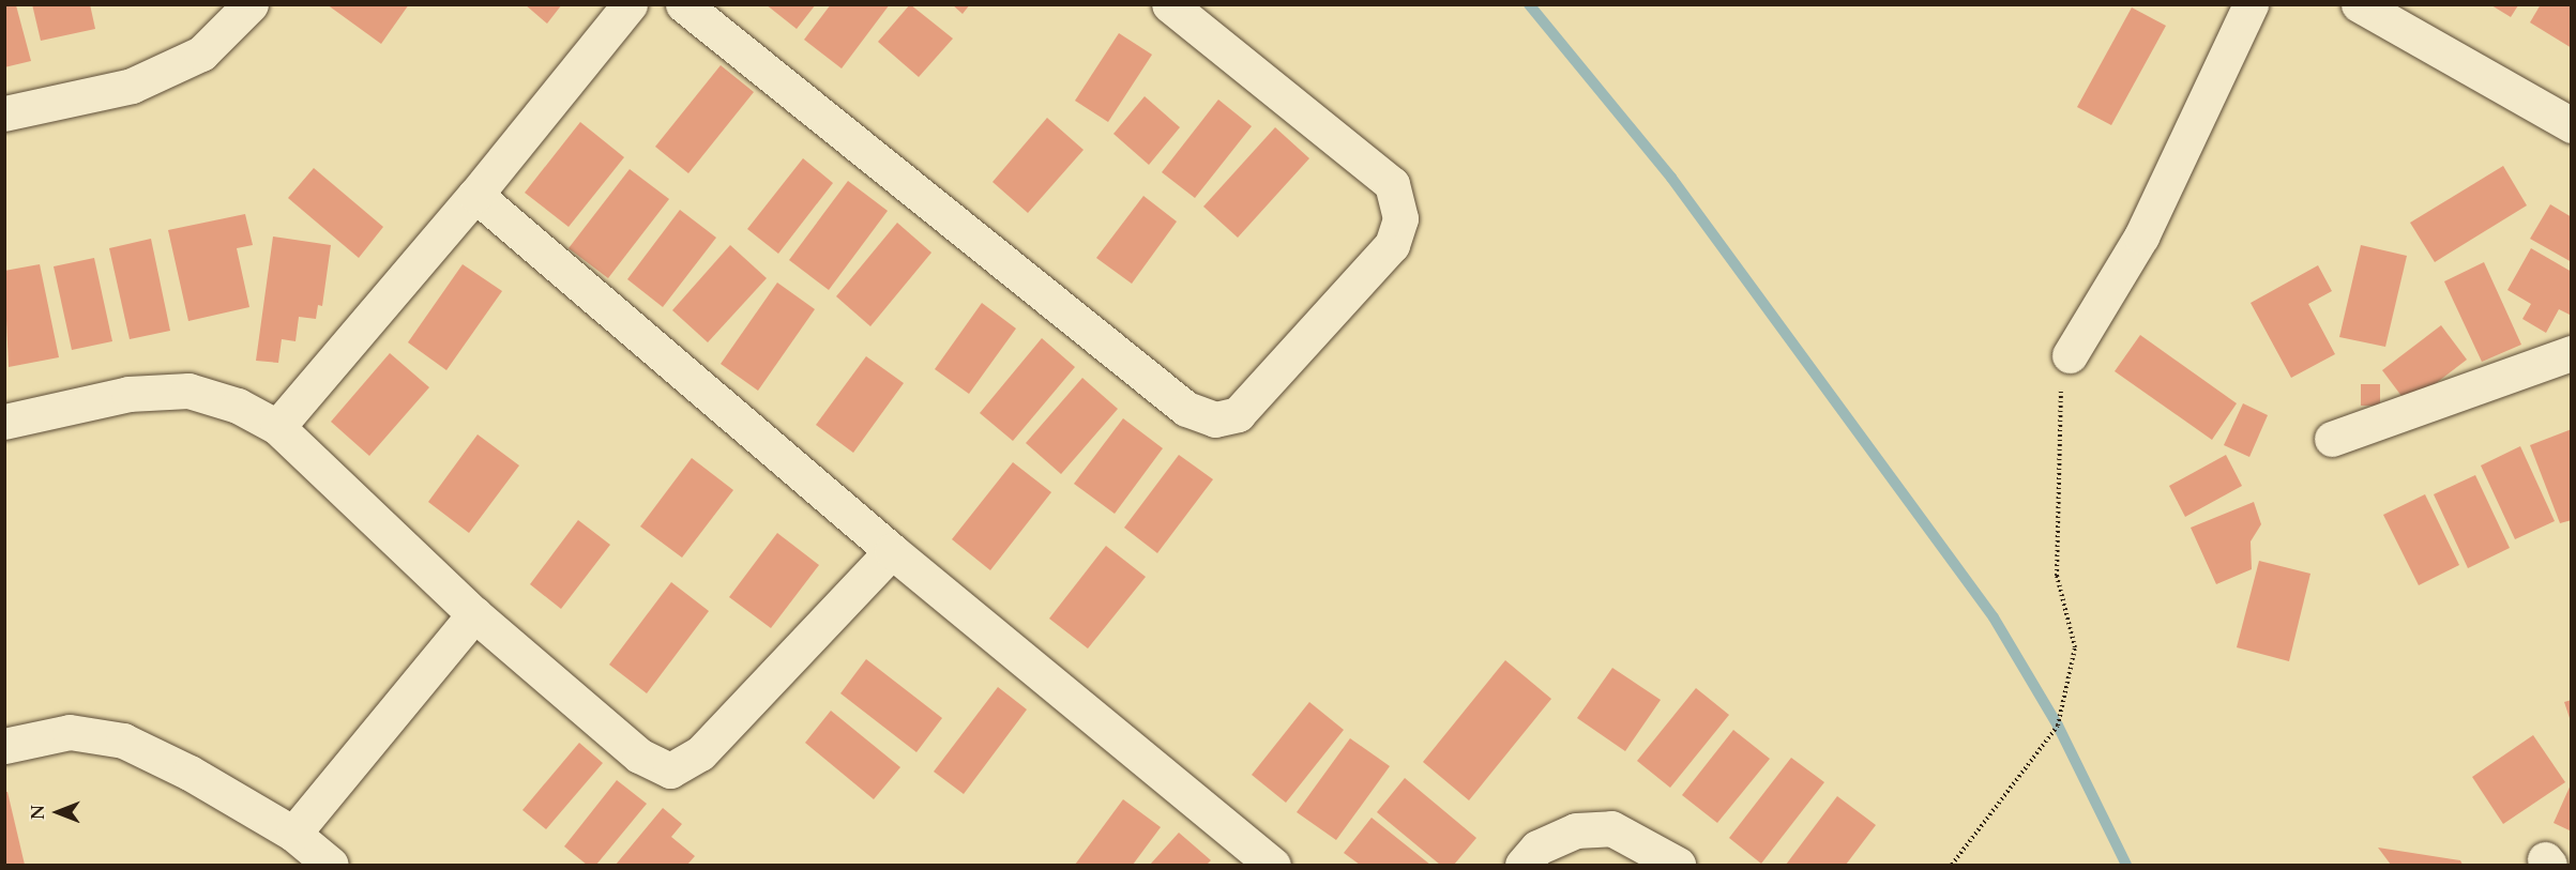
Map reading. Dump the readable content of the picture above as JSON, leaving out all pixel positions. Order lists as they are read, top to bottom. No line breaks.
{"north":"left"}
